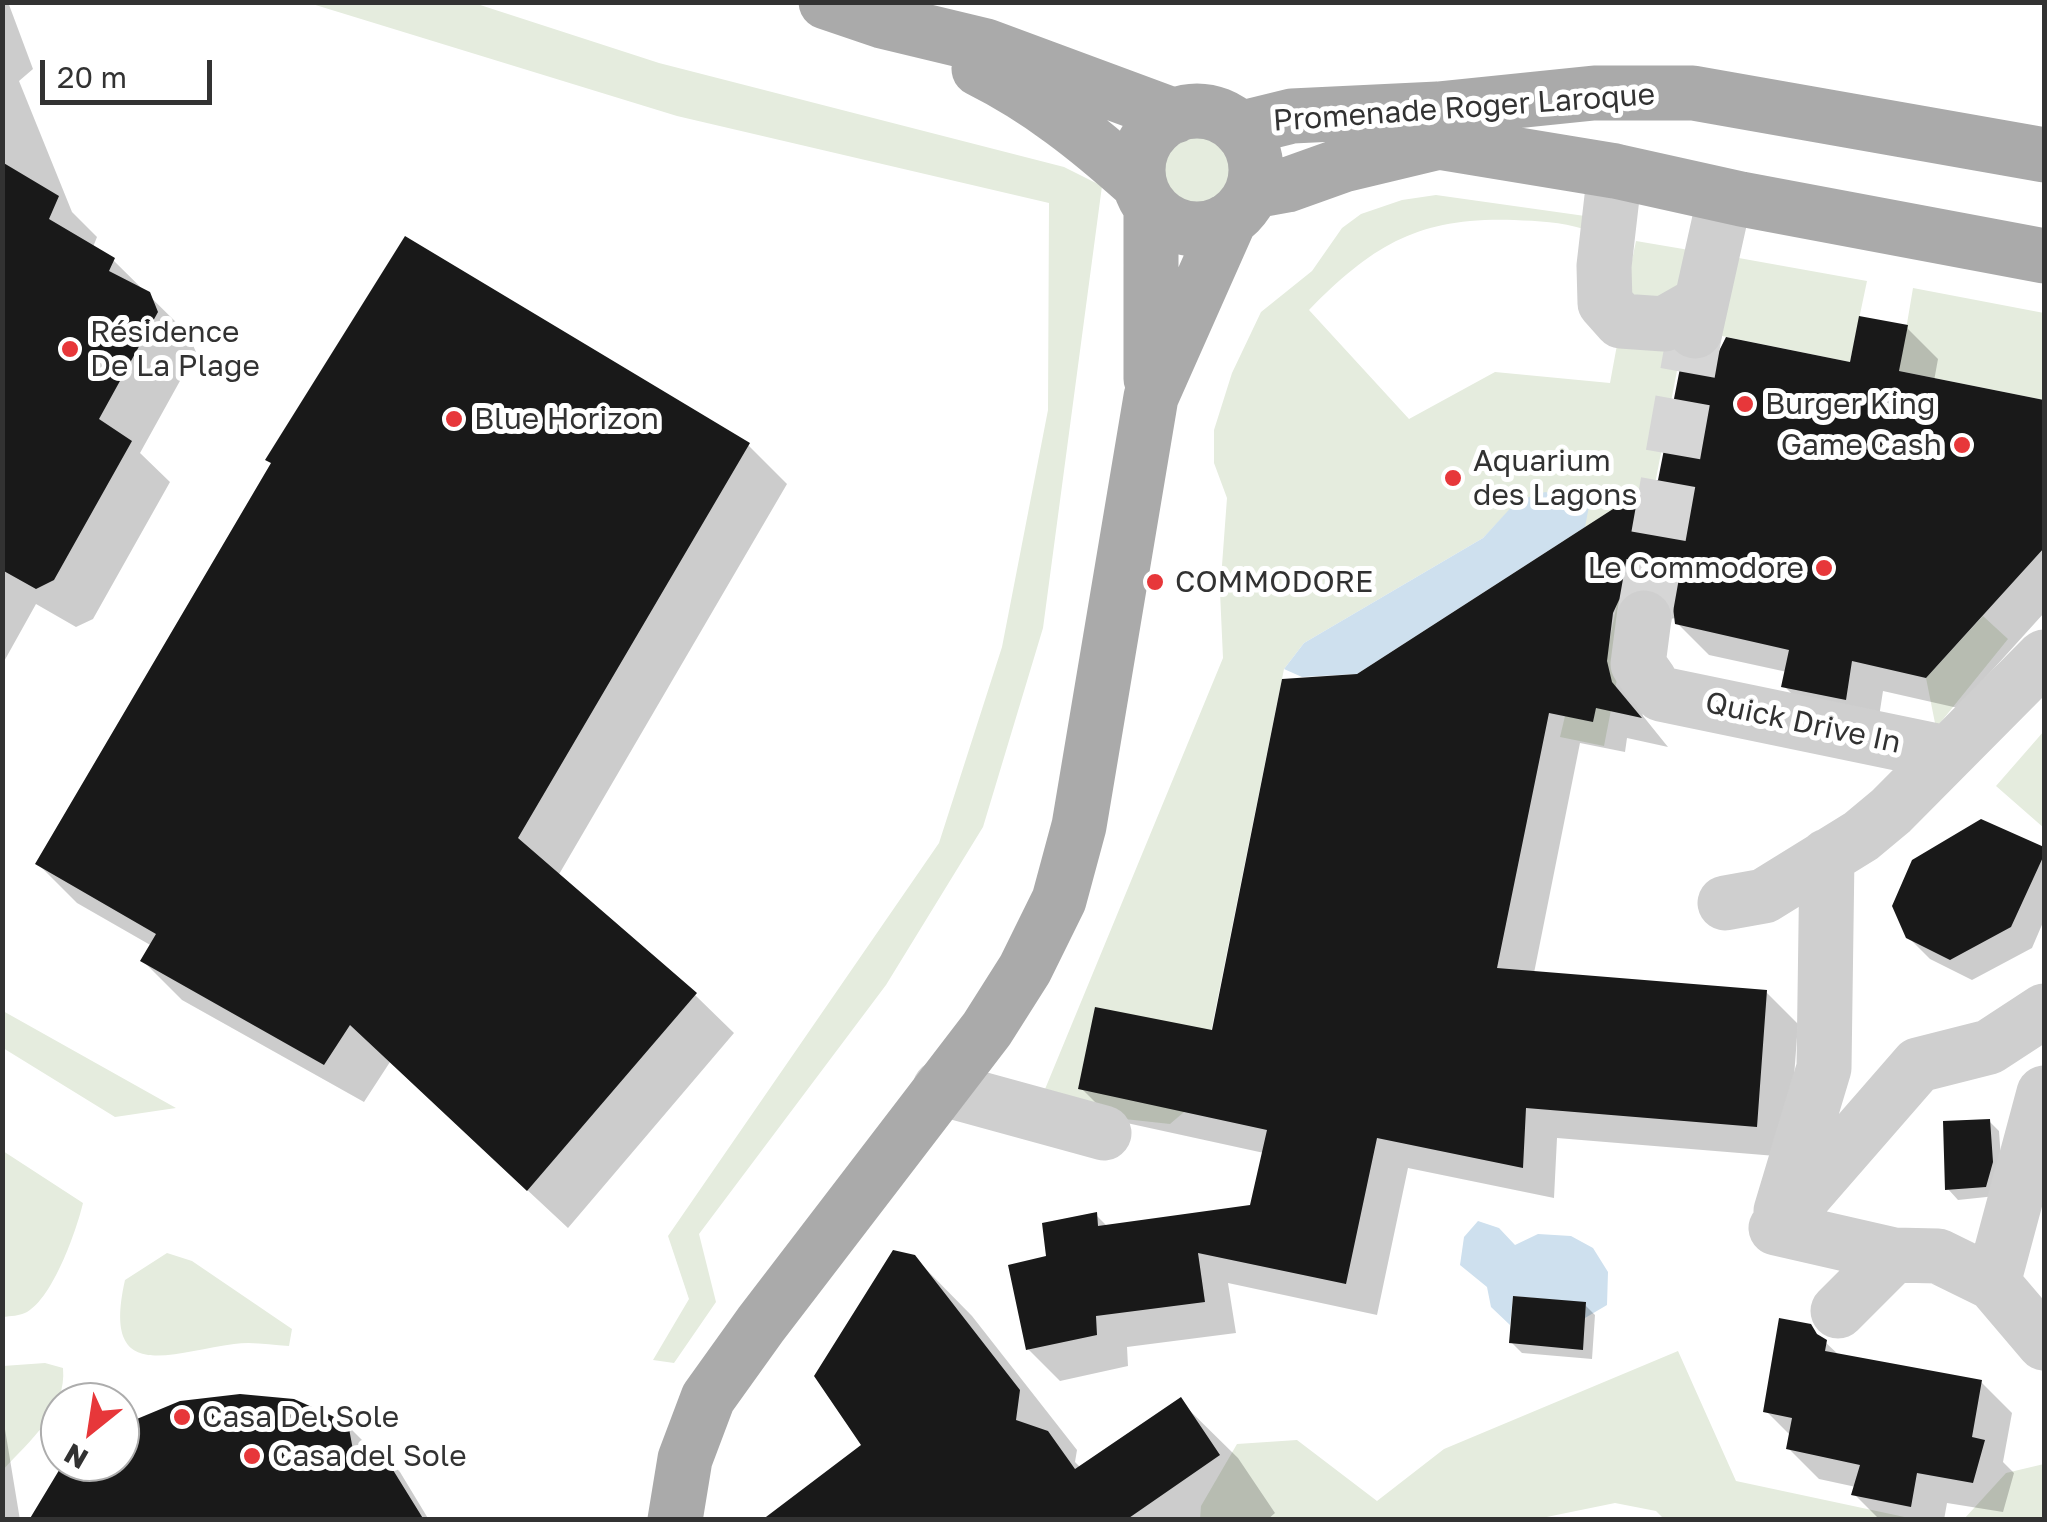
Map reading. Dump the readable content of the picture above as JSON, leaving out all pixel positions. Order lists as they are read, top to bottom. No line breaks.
{"streets":{"main road":["Promenade Roger Laroque"],"lane":["Quick Drive In"]},"places":["Résidence De La Plage","Burger King","Blue Horizon","Game Cash","Aquarium des Lagons","Le Commodore","COMMODORE","Casa Del Sole","Casa del Sole"],"scale_bar":"20 m","north":"bottom left"}
